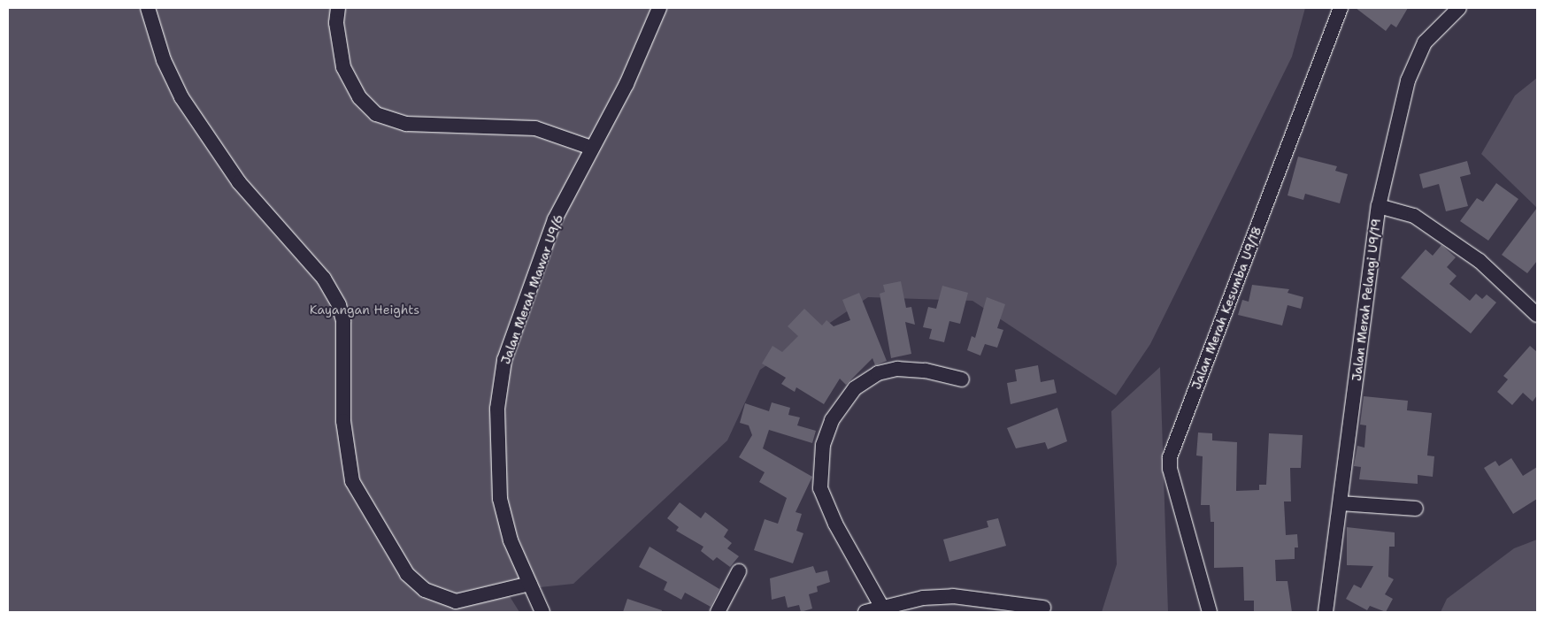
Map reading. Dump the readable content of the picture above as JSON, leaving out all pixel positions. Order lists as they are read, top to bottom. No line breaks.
{"streets":{"street":["Jalan Merah Mawar U9/6","Jalan Merah Pelangi U9/19","Jalan Merah Kesumba U9/18"]},"parks":["Kayangan Heights"]}
